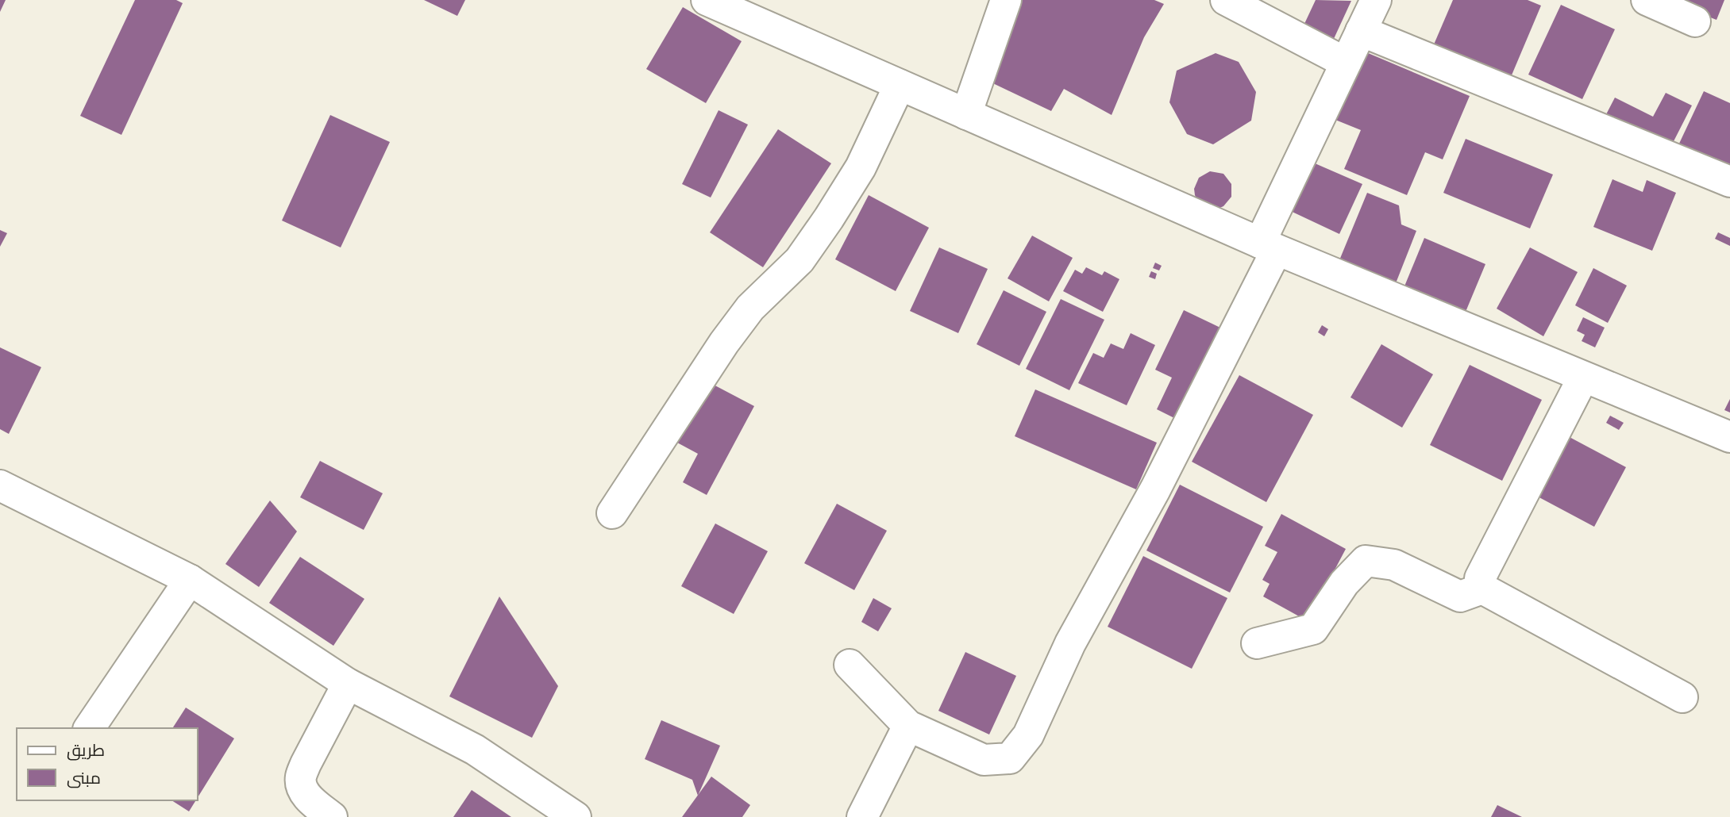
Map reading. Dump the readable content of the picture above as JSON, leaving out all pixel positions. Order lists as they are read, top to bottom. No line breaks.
{"legend":["طريق","مبنى"]}
